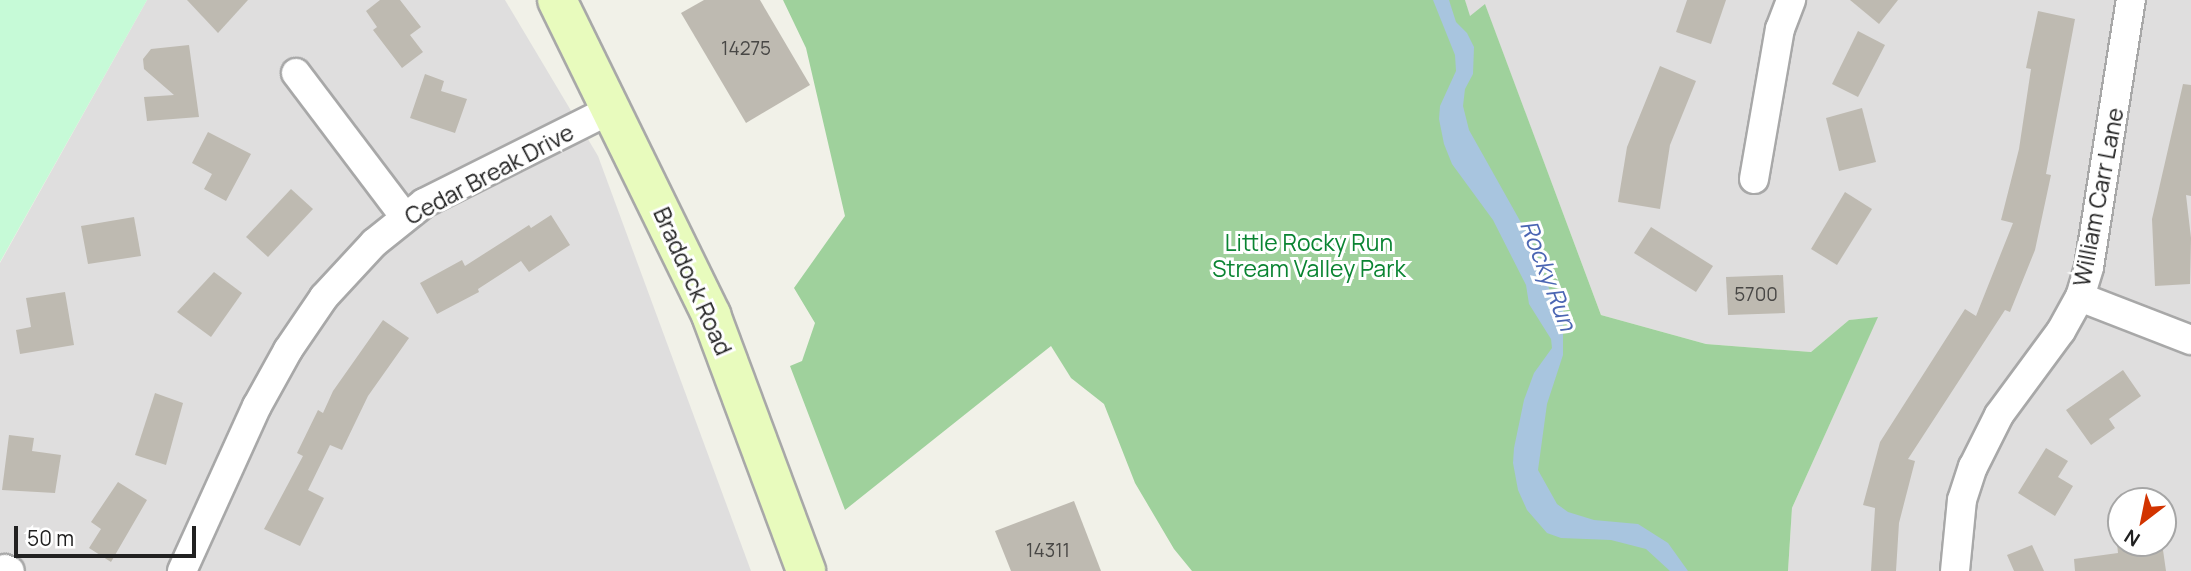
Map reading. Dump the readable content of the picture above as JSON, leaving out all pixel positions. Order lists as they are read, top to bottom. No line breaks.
{"streets":{"main road":["Braddock Road"],"street":["Cedar Break Drive","William Carr Lane"]},"crossings":[["Cedar Break Drive","Braddock Road"]],"water":["Rocky Run"],"parks":["Little Rocky Run Stream Valley Park"],"house_numbers":["14275","5700","14311"],"scale_bar":"50 m","north":"bottom left"}
